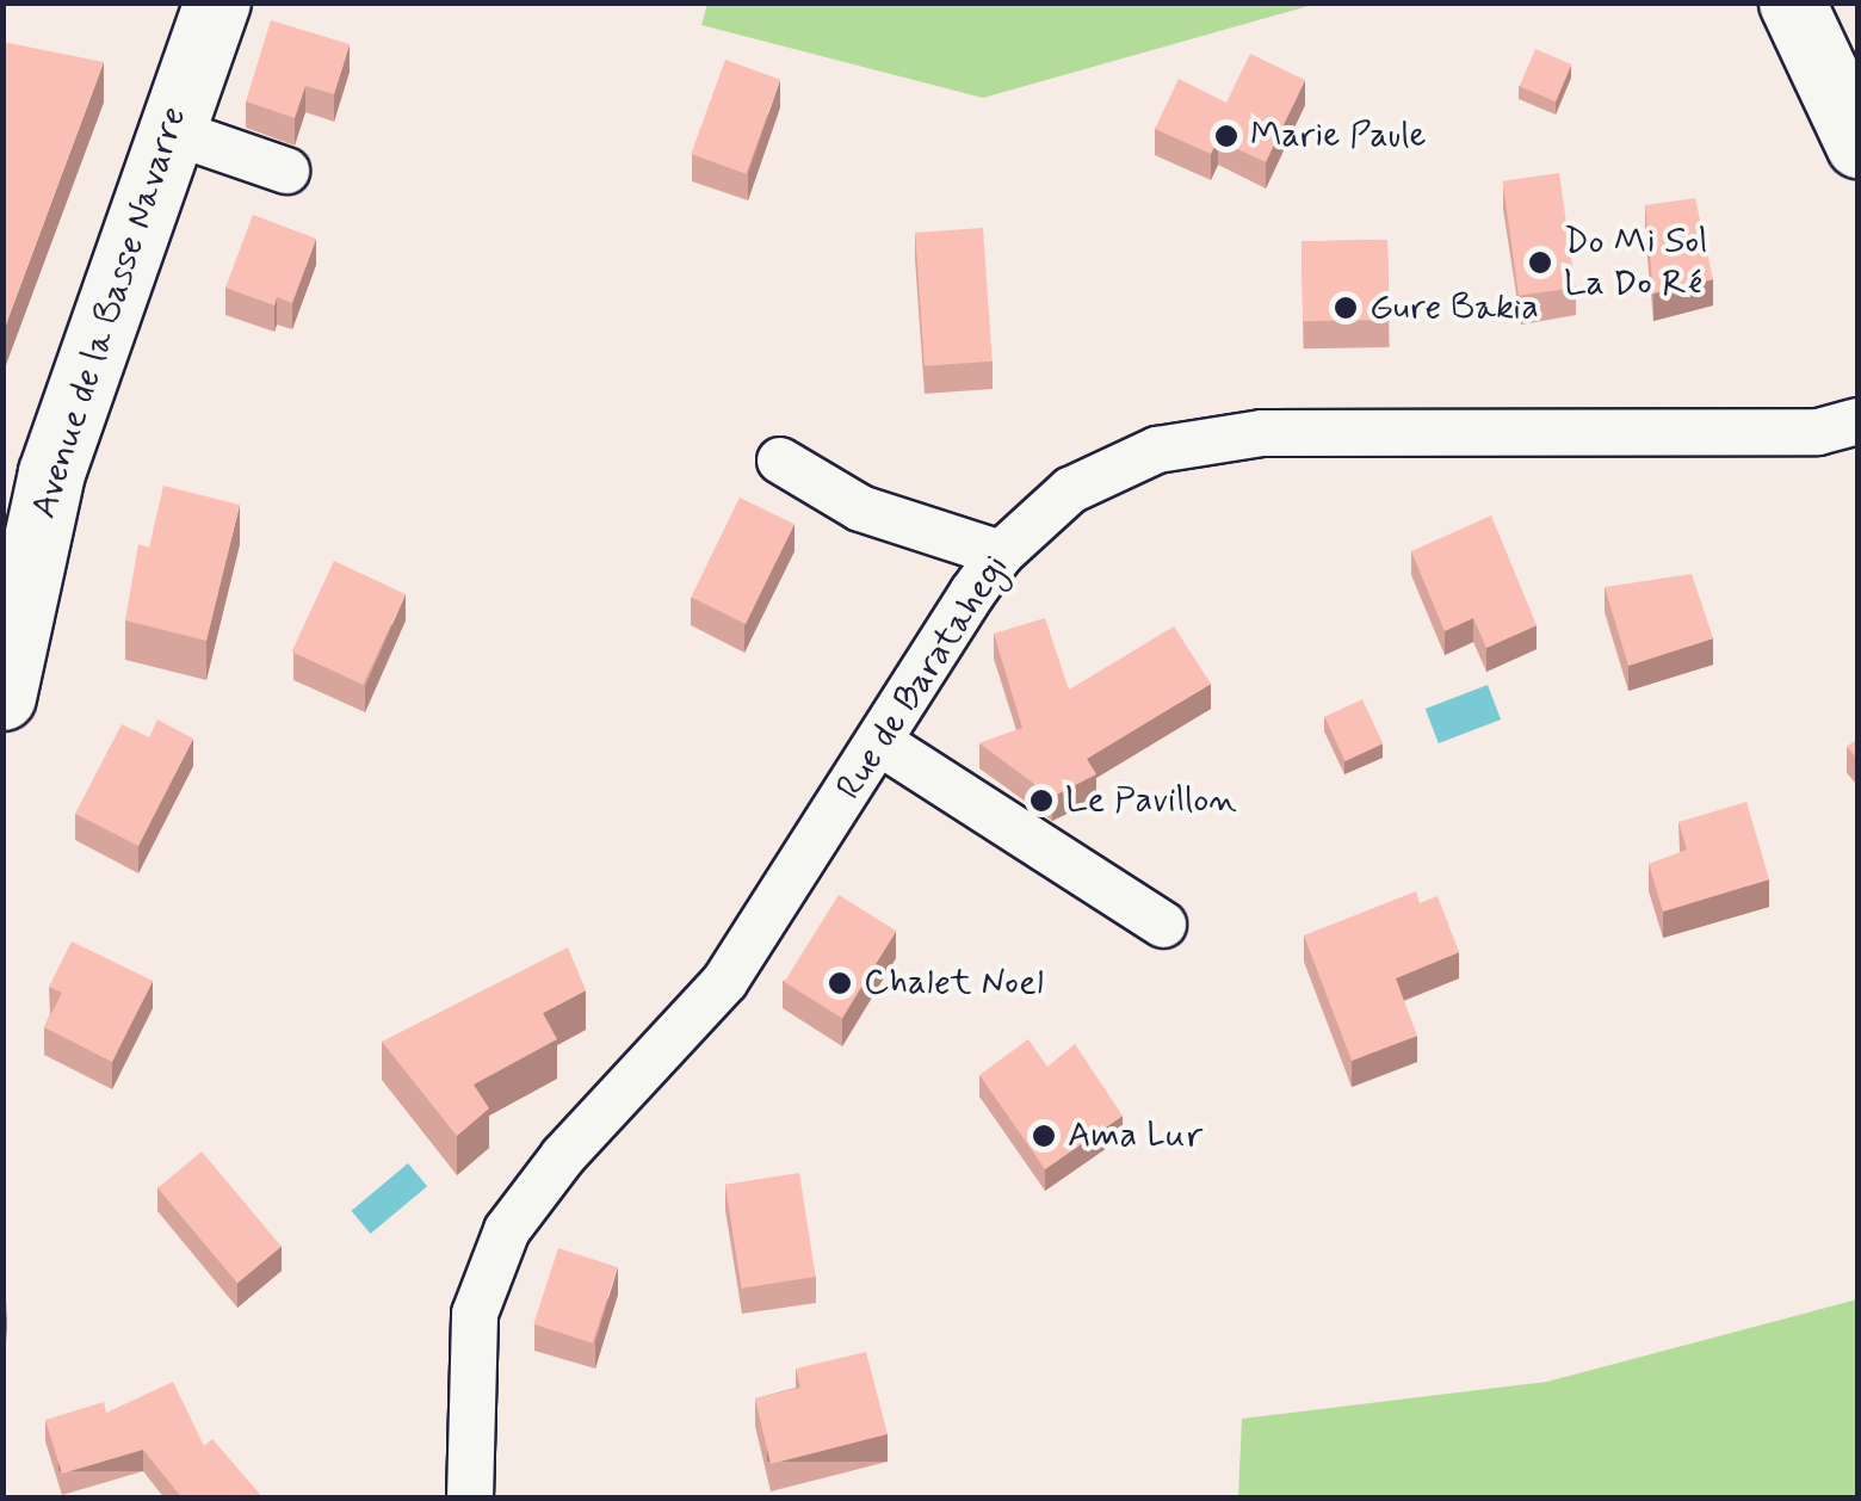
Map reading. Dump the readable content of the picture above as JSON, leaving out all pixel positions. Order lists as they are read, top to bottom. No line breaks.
{"streets":{"street":["Avenue de la Basse Navarre","Rue de Baratahegi"]},"places":["Marie Paule","Do Mi Sol La Do Ré","Gure Bakia","Le Pavillon","Chalet Noel","Ama Lur"]}
